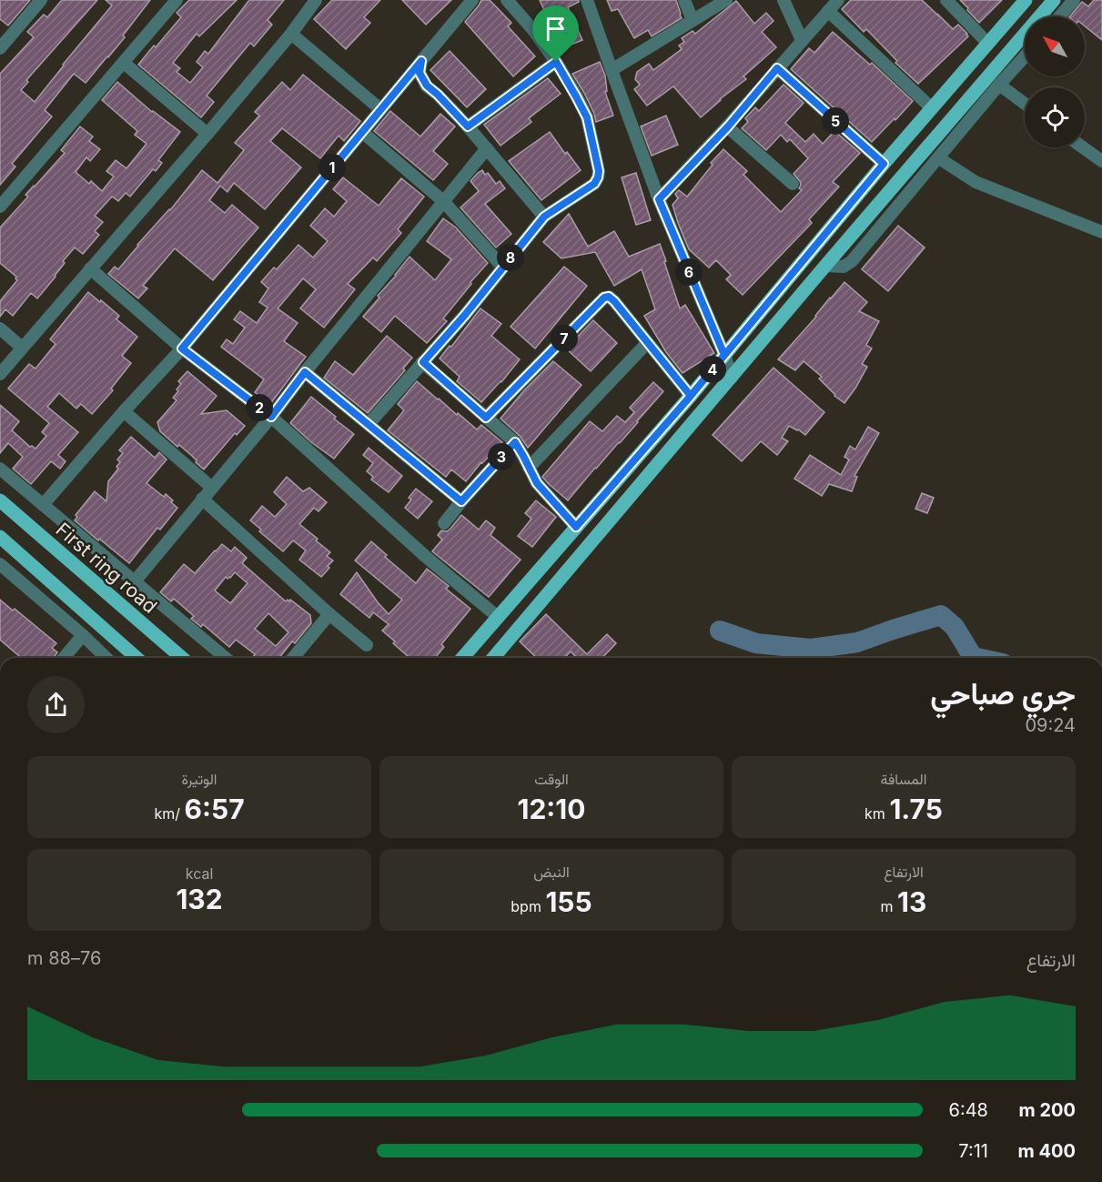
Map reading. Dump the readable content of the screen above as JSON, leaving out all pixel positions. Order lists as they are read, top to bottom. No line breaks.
{"streets":{"main road":["First ring road"]},"north":"top left","page":{"pins":["5","1","8","6","7","4","2","3"],"heading":["جري صباحي","09:24"],"stats":[["المسافة","1.75 km"],["الوقت","12:10"],["الوتيرة","6:57 /km"],["الارتفاع","13 m"],["النبض","155 bpm"],["kcal","132"]],"chart":["الارتفاع","76–88 m"],"list":[{"name":"200 m","note":"6:48"},{"name":"400 m","note":"7:11"}]}}
